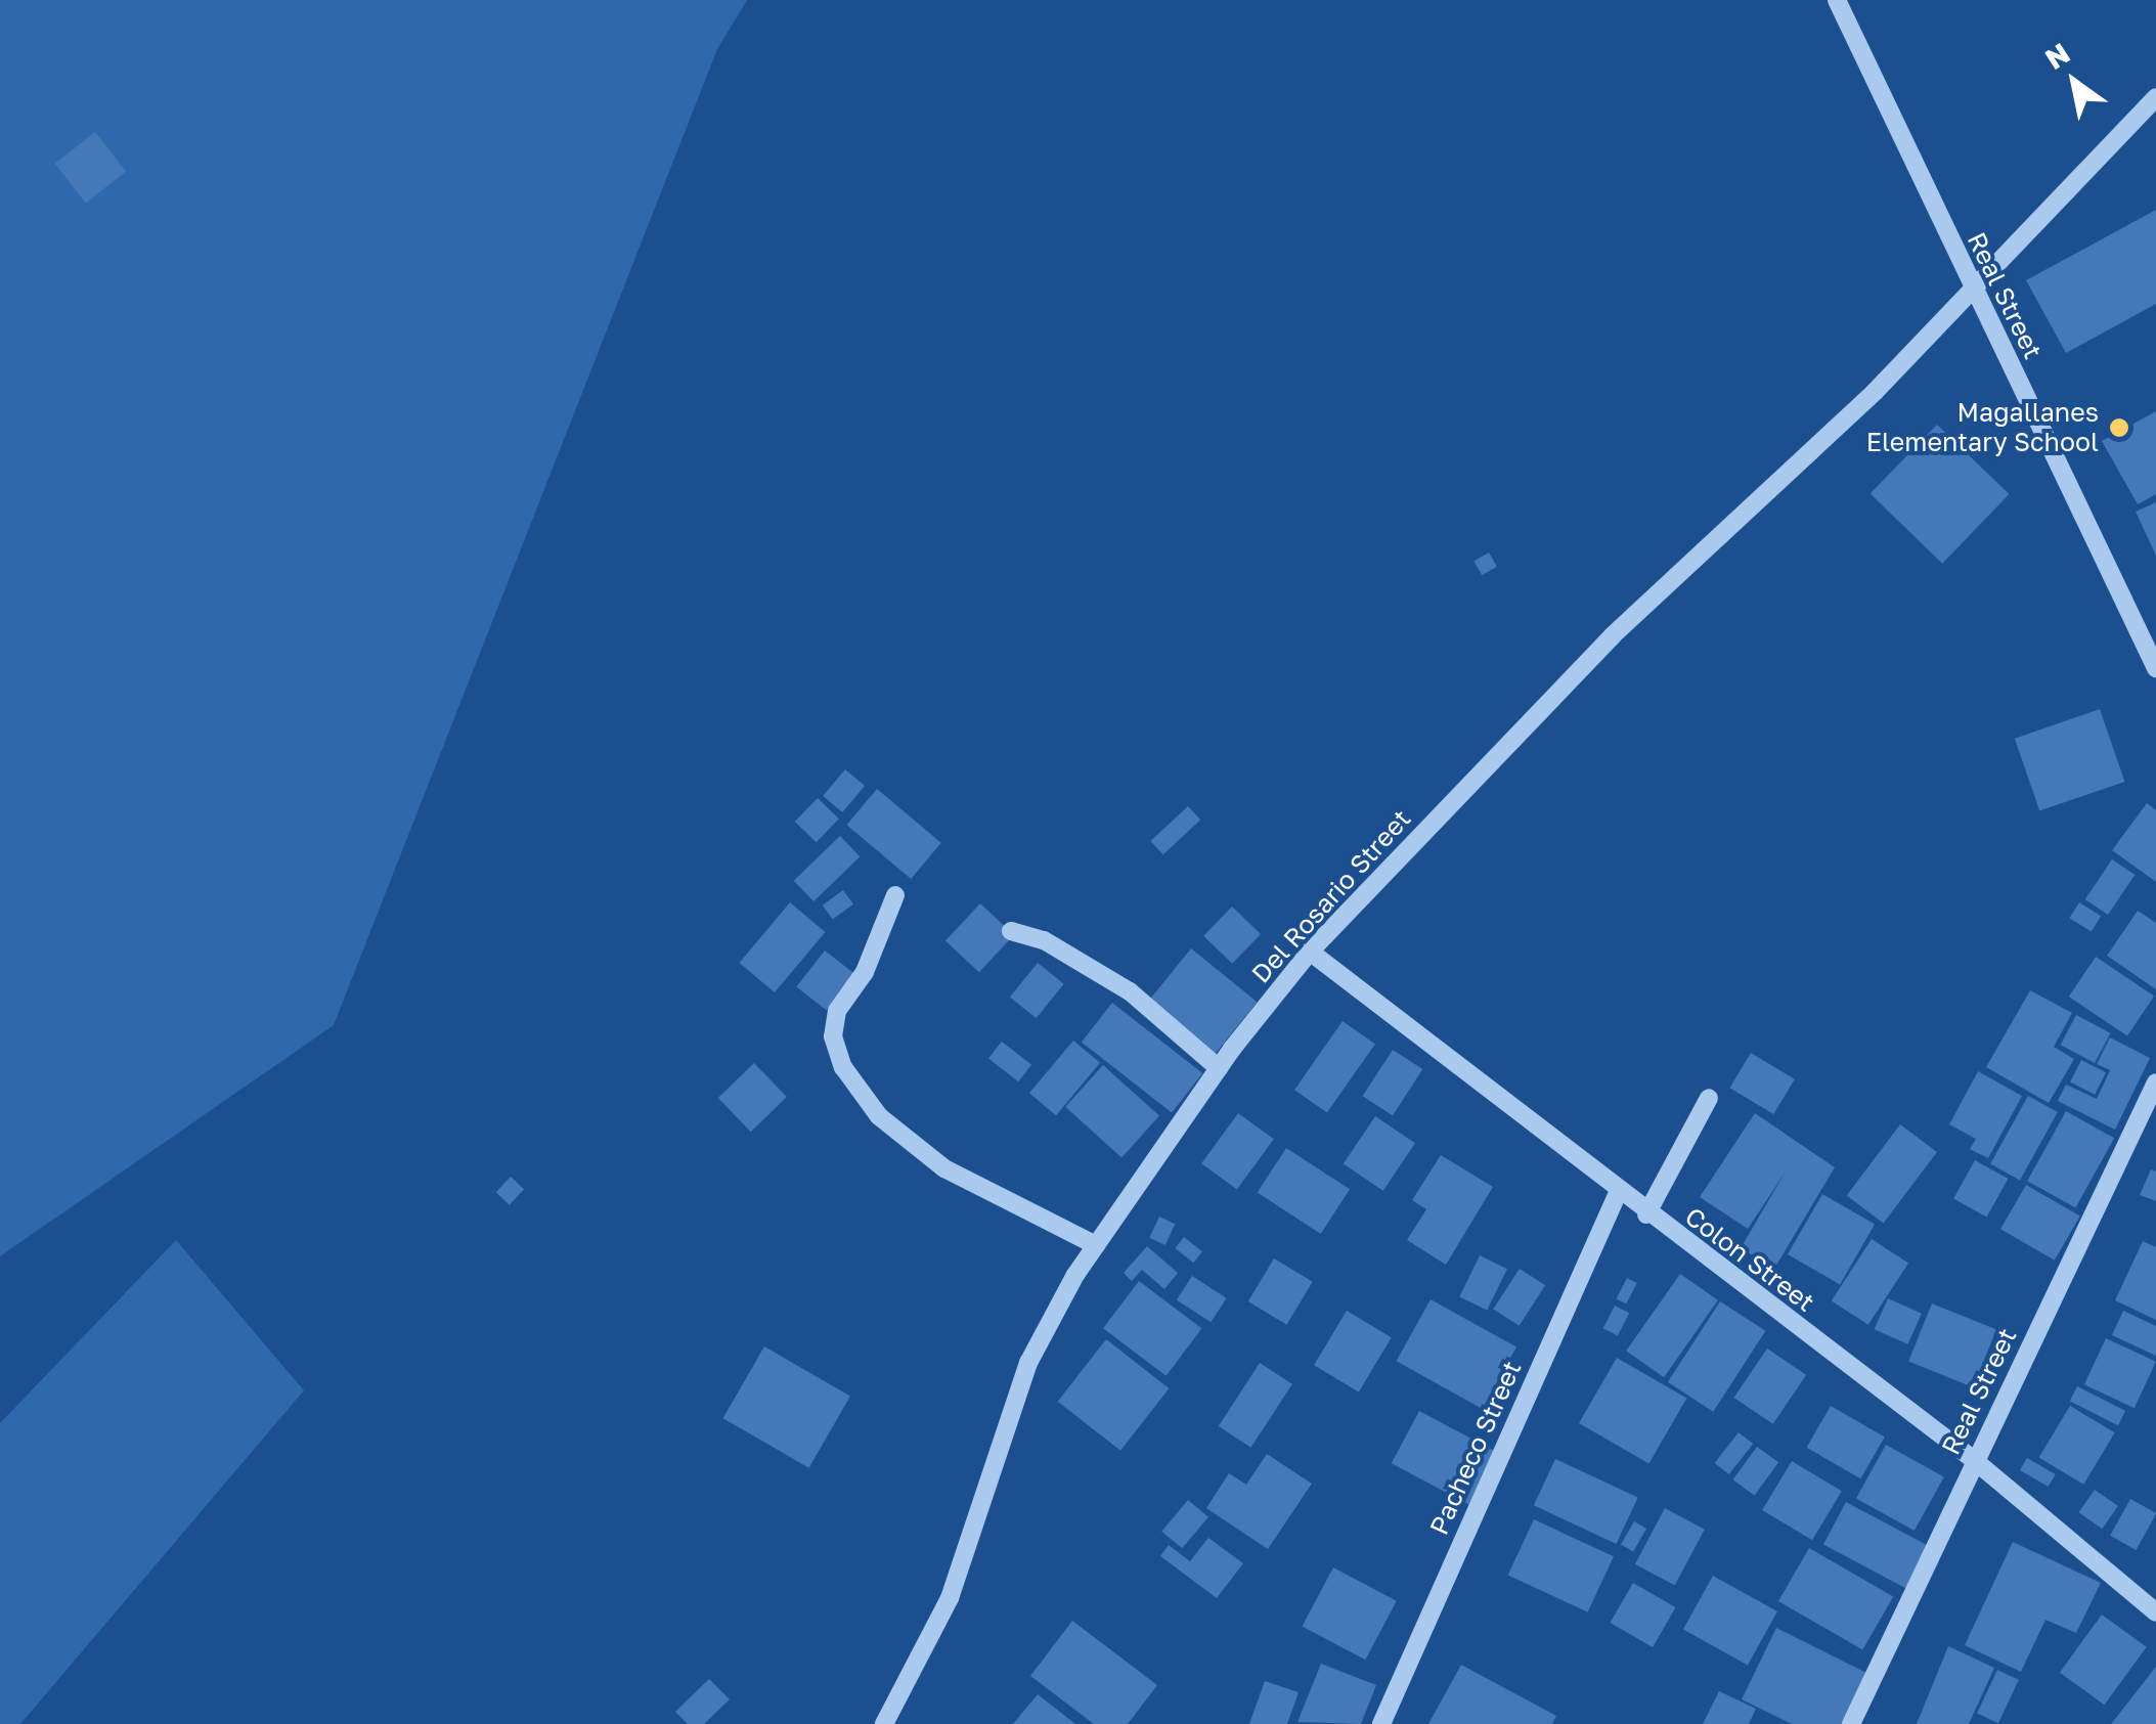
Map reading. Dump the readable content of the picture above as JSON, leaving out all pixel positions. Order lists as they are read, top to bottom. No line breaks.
{"streets":{"street":["Real Street","Del Rosario Street","Colon Street","Pacheco Street"]},"crossings":[["Real Street","Del Rosario Street"],["Real Street","Colon Street"],["Del Rosario Street","Colon Street"],["Colon Street","Pacheco Street"]],"places":["Magallanes Elementary School"],"north":"top left"}
